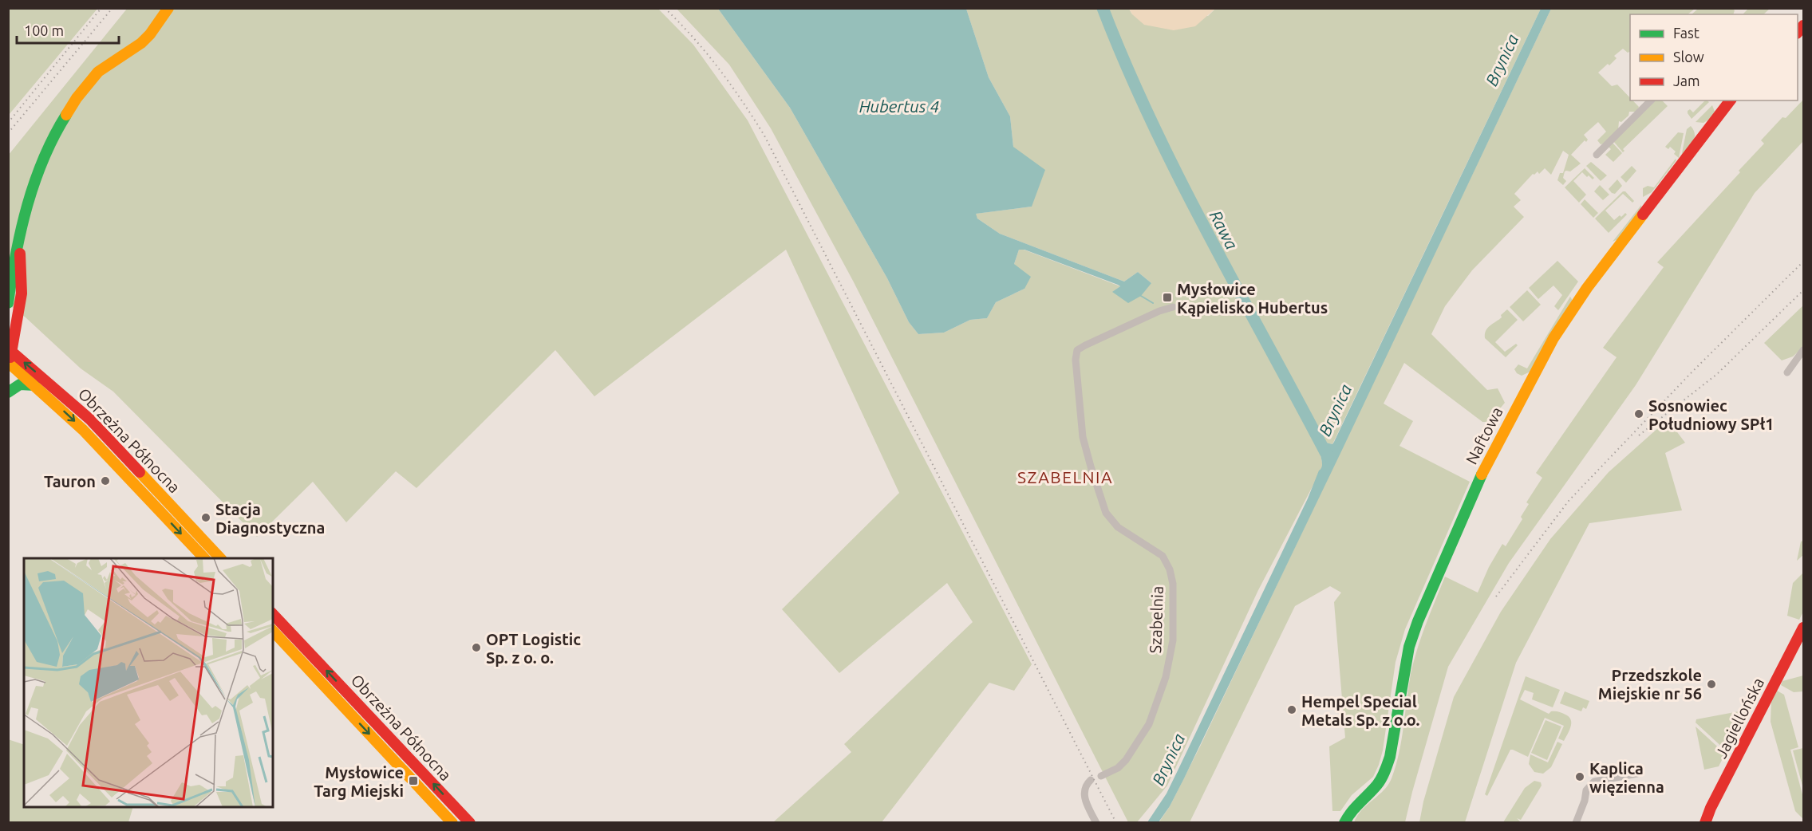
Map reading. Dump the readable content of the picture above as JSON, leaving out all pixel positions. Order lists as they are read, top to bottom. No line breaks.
{"streets":{"street":["Naftowa","Obrzeżna Północna","Szabelnia","Jagiellońska"]},"districts":["SZABELNIA"],"water":["Brynica","Hubertus 4","Rawa"],"places":{"transit":["Mysłowice Kąpielisko Hubertus","Mysłowice Targ Miejski"],"other":["Sosnowiec Południowy SPł1","Tauron","Stacja Diagnostyczna","OPT Logistic Sp. z o. o.","Przedszkole Miejskie nr 56","Hempel Special Metals Sp. z o.o.","Kaplica więzienna"]},"legend":["Fast","Slow","Jam"],"scale_bar":"100 m"}
